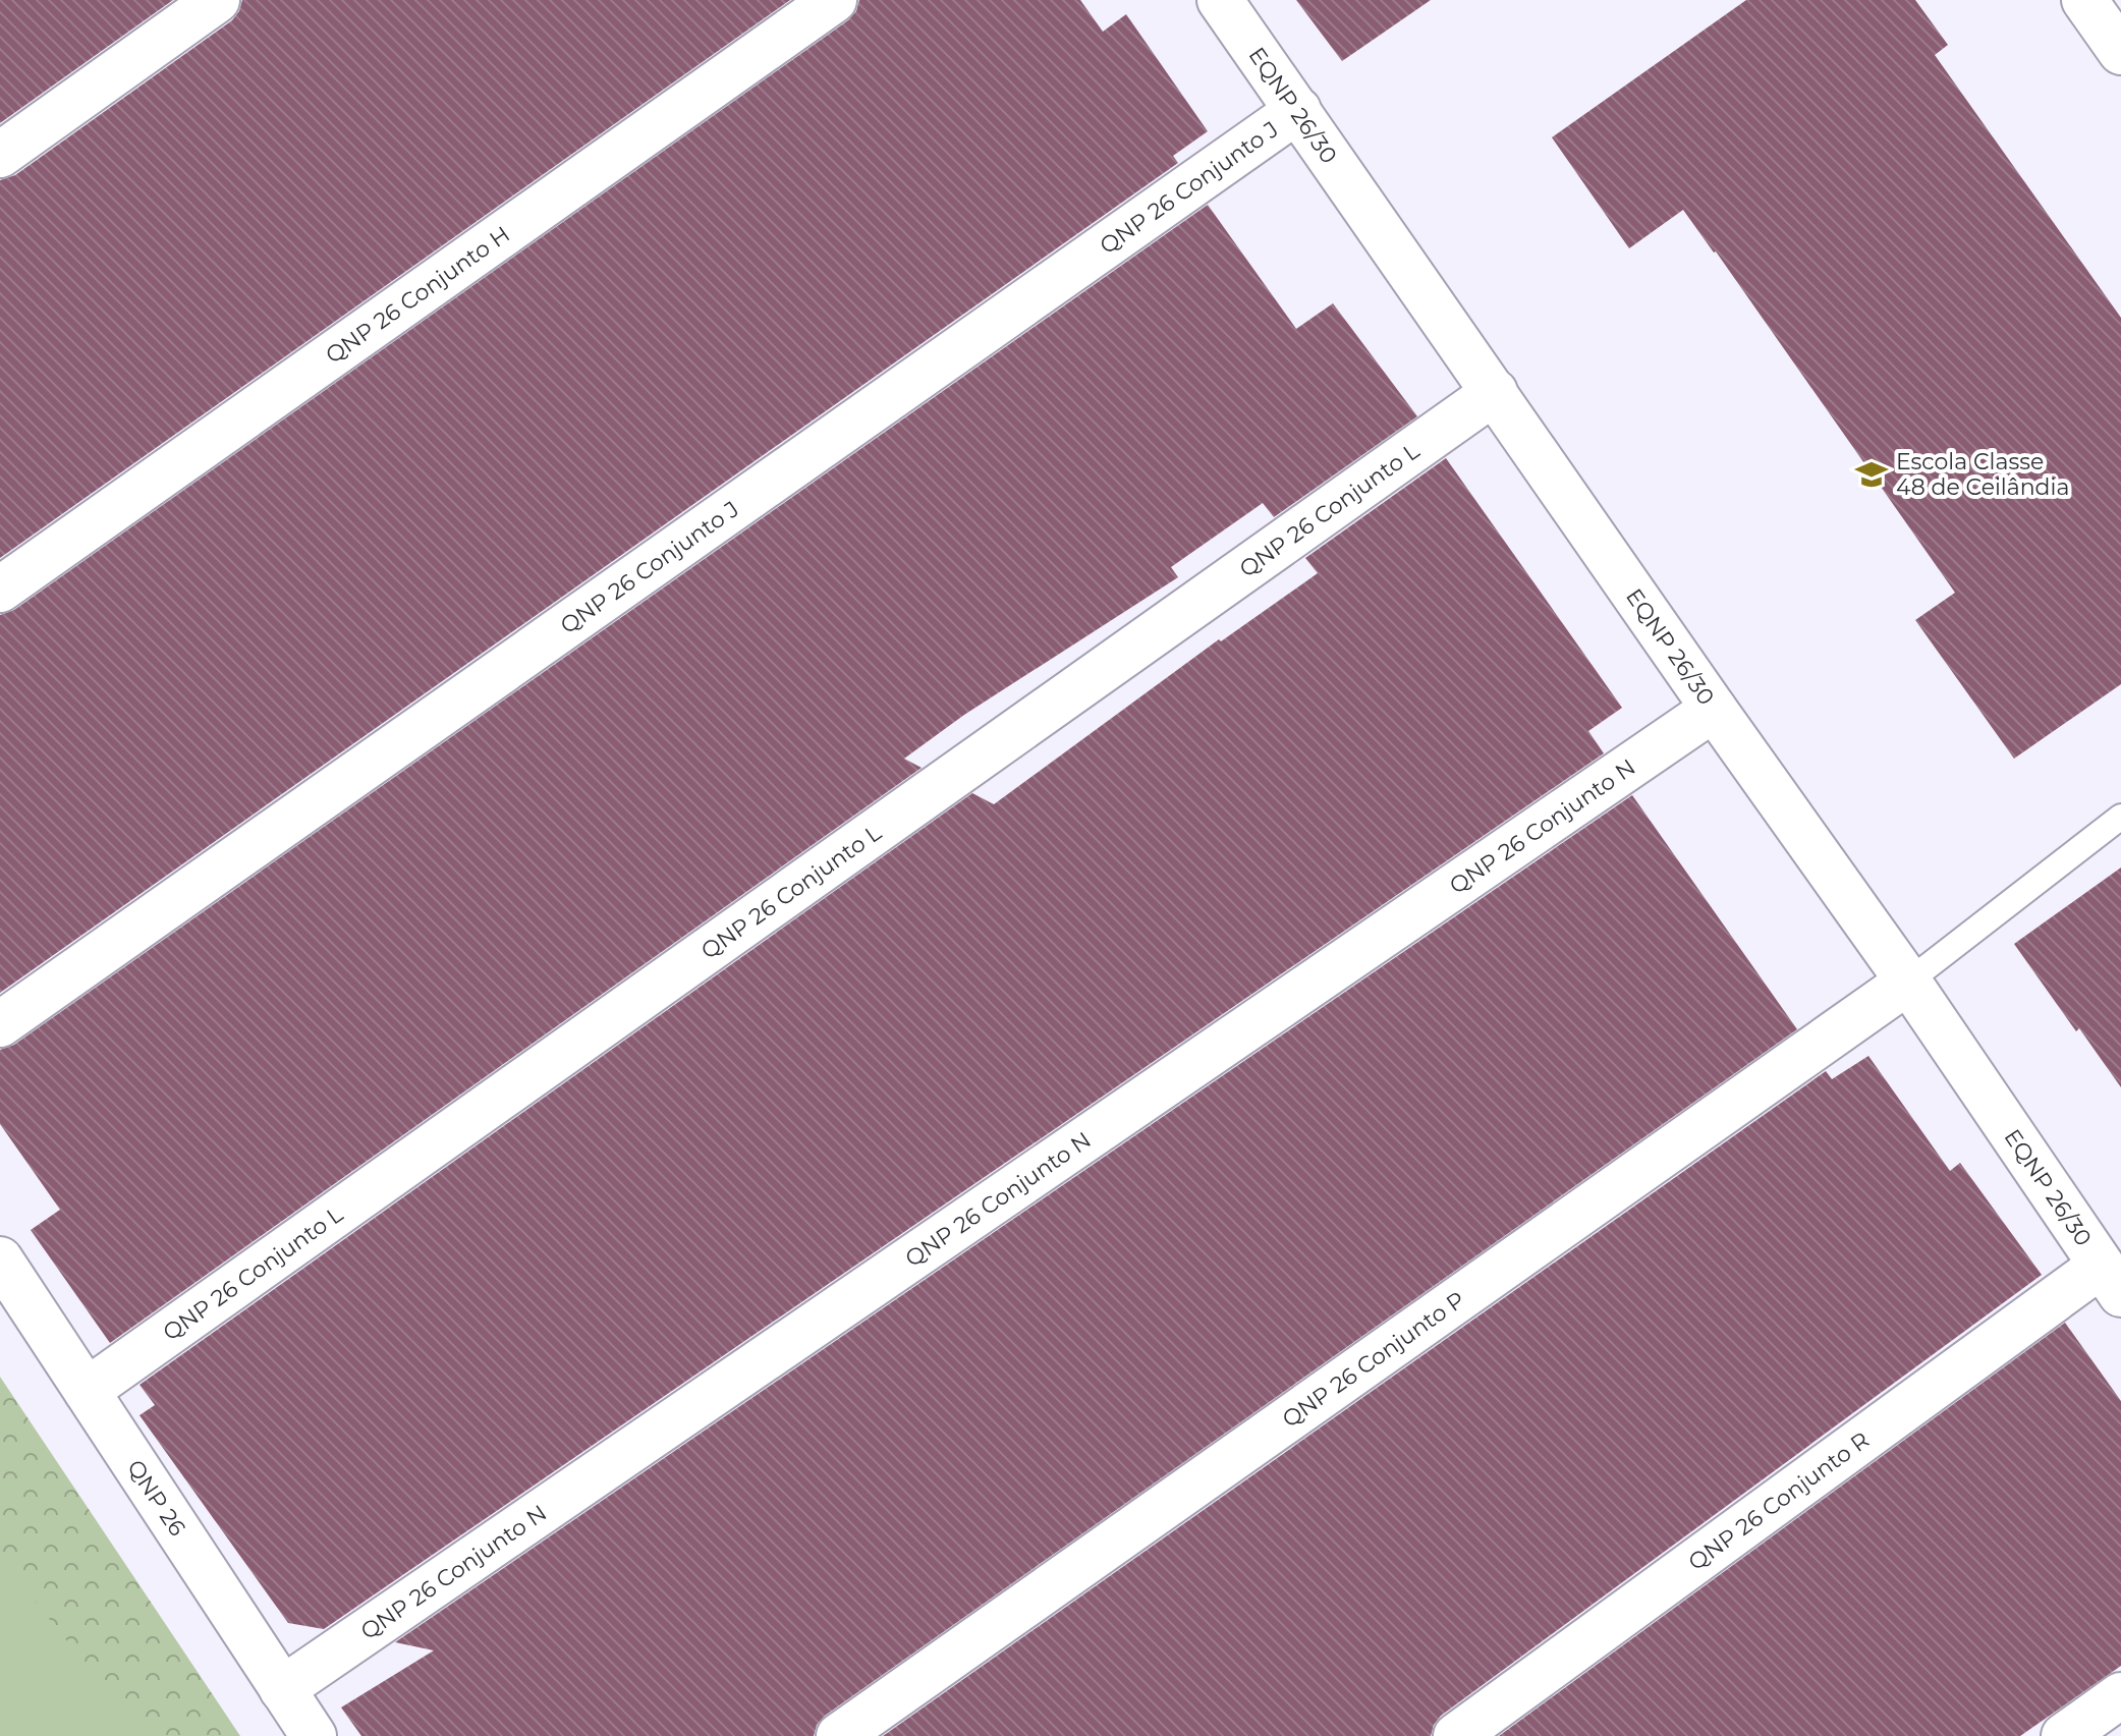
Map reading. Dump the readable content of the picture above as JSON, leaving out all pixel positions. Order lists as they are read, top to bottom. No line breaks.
{"streets":{"street":["EQNP 26/30","QNP 26 Conjunto J","QNP 26 Conjunto H","QNP 26 Conjunto L","QNP 26 Conjunto N","QNP 26 Conjunto P","QNP 26","QNP 26 Conjunto R"]},"crossings":[["EQNP 26/30","QNP 26 Conjunto J"],["EQNP 26/30","QNP 26 Conjunto L"],["EQNP 26/30","QNP 26 Conjunto N"],["EQNP 26/30","QNP 26 Conjunto P"],["EQNP 26/30","QNP 26 Conjunto R"],["QNP 26 Conjunto L","QNP 26"],["QNP 26 Conjunto N","QNP 26"]],"places":{"school or university":["Escola Classe 48 de Ceilândia"]}}
